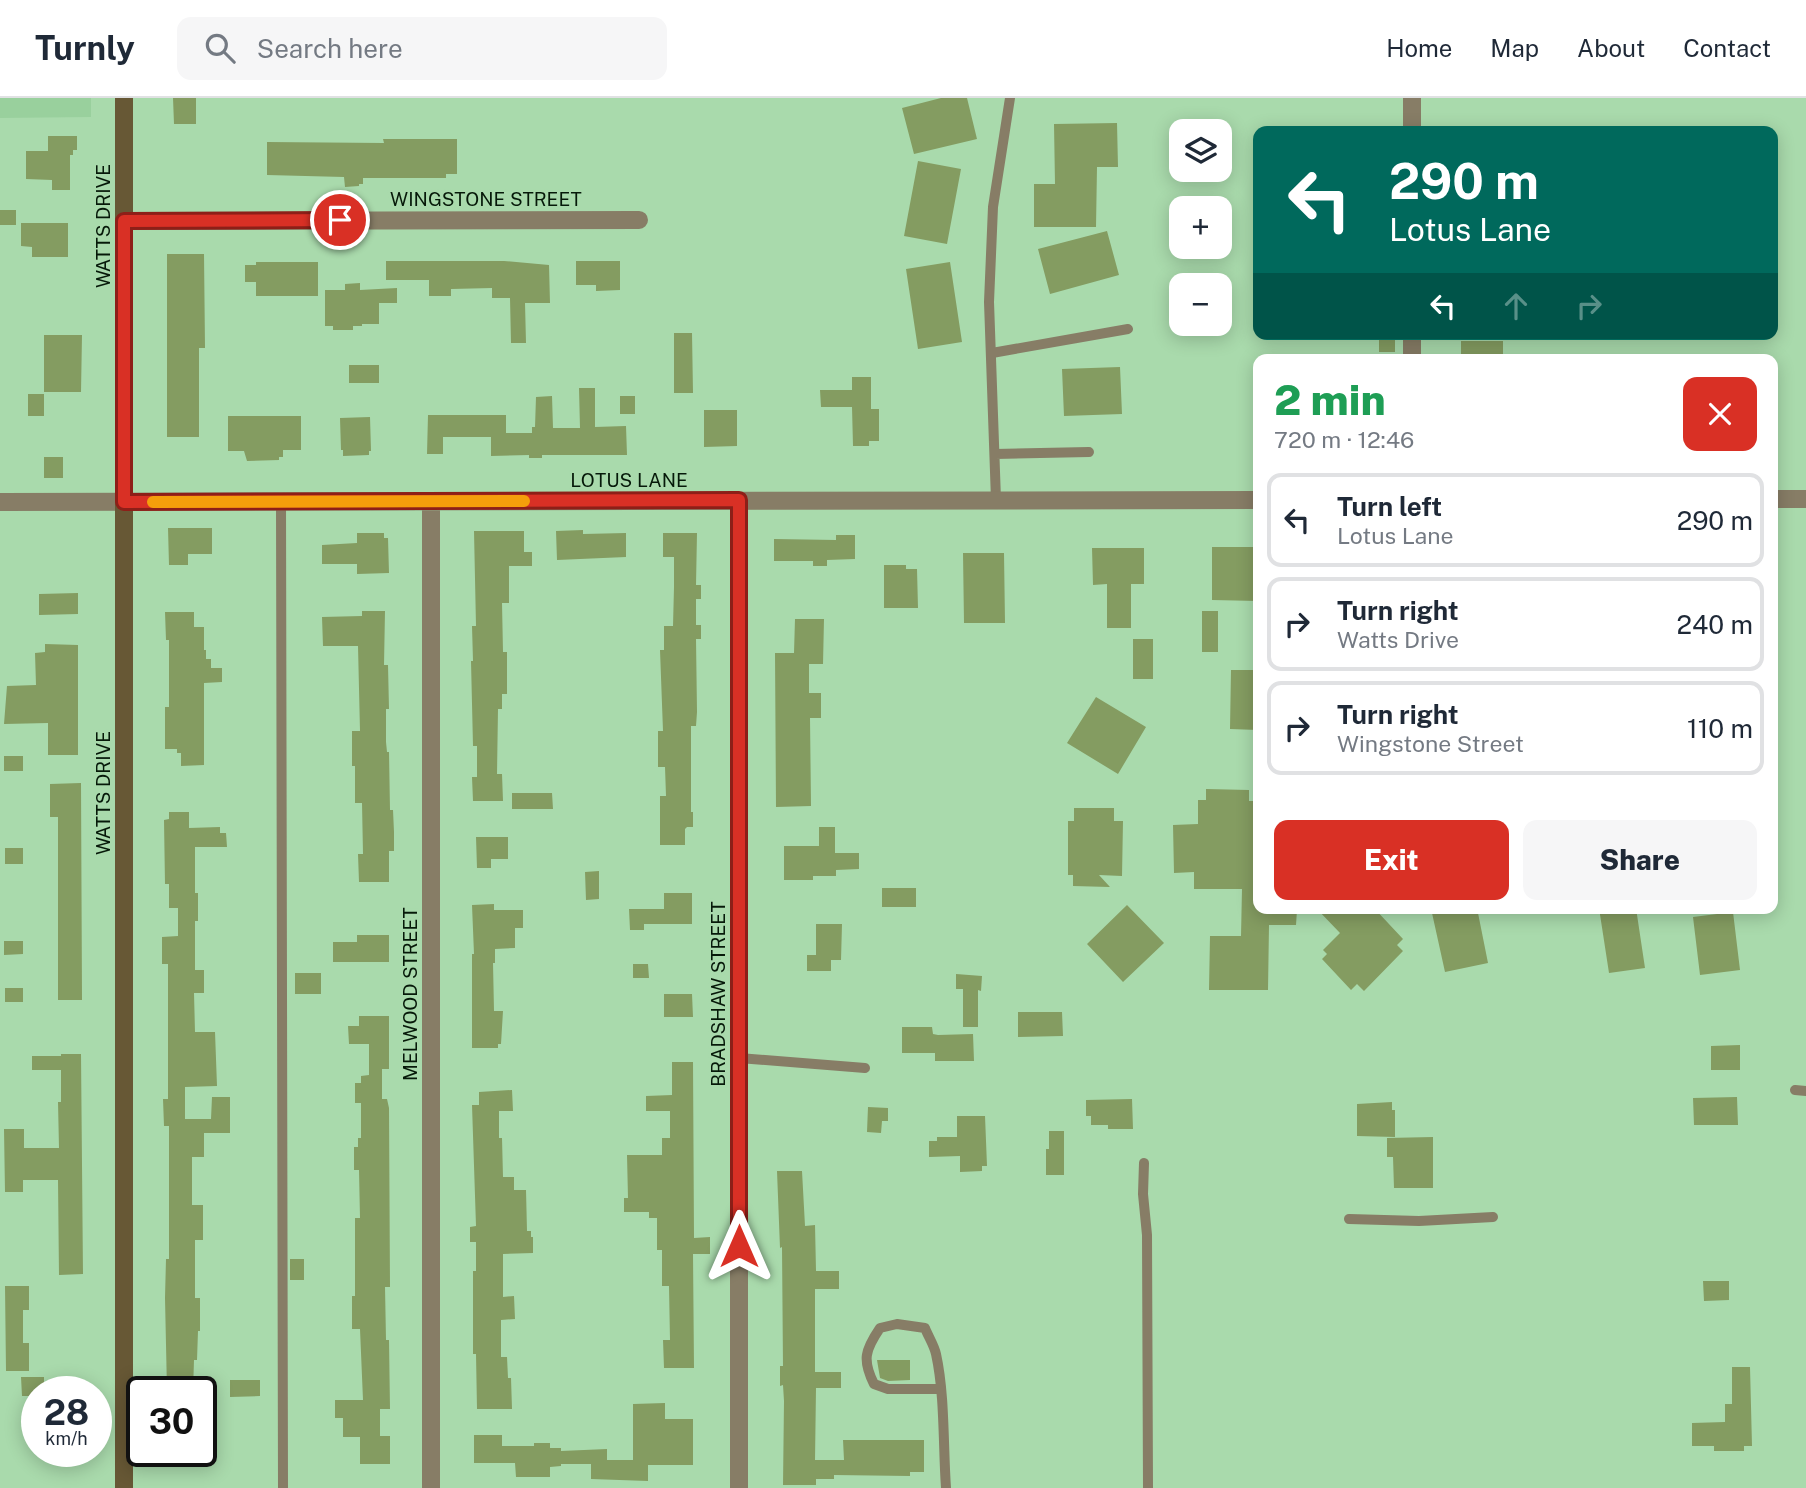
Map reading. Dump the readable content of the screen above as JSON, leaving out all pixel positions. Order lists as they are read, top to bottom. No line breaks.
{"streets":{"street":["WINGSTONE STREET","WATTS DRIVE","LOTUS LANE","MELWOOD STREET","BRADSHAW STREET"]},"crossings":[["WINGSTONE STREET","WATTS DRIVE"],["WATTS DRIVE","LOTUS LANE"],["LOTUS LANE","MELWOOD STREET"],["LOTUS LANE","BRADSHAW STREET"]],"page":{"header":"Turnly","search":"Search here","nav":["Home","Map","About","Contact"],"map_buttons":["+","−"],"turn":["290 m","Lotus Lane"],"heading":["2 min","720 m · 12:46"],"list":[{"name":"Turn left","note":"Lotus Lane","value":"290 m"},{"name":"Turn right","note":"Watts Drive","value":"240 m"},{"name":"Turn right","note":"Wingstone Street","value":"110 m"}],"buttons":["Exit","Share"],"speed":"28 km/h","limit":"30"}}
